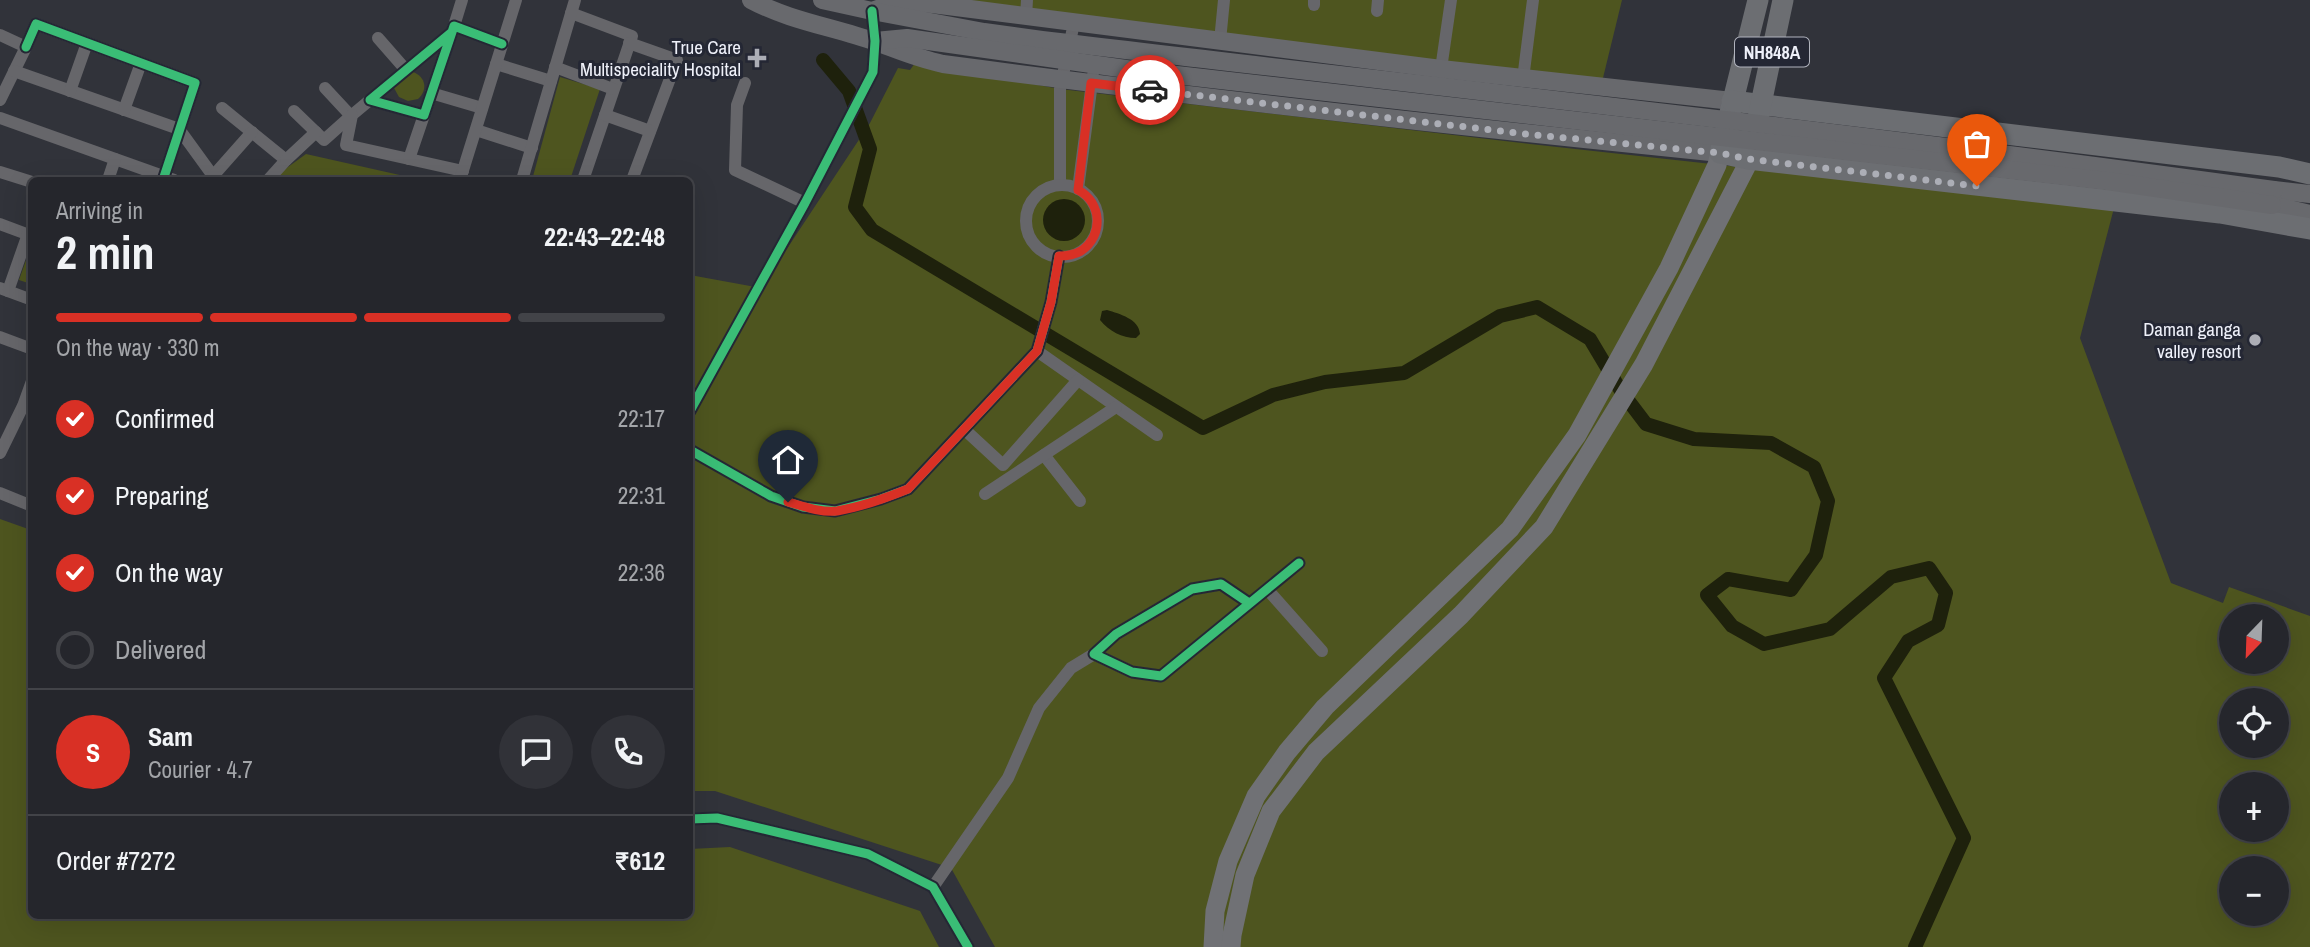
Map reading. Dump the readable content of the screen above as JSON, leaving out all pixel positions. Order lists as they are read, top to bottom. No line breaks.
{"streets":{"highway":["NH848A"]},"places":{"health":["True Care Multispeciality Hospital"],"other":["Daman ganga valley resort"]},"north":"bottom left","page":{"heading":["2 min","Arriving in","22:43–22:48"],"panel":["Sam","Courier · 4.7","Order #7272","₹612"],"bar":"On the way · 330 m","list":[["Confirmed","22:17"],["Preparing","22:31"],["On the way","22:36"],"Delivered"],"map_buttons":["+","−"],"round":"S"}}
